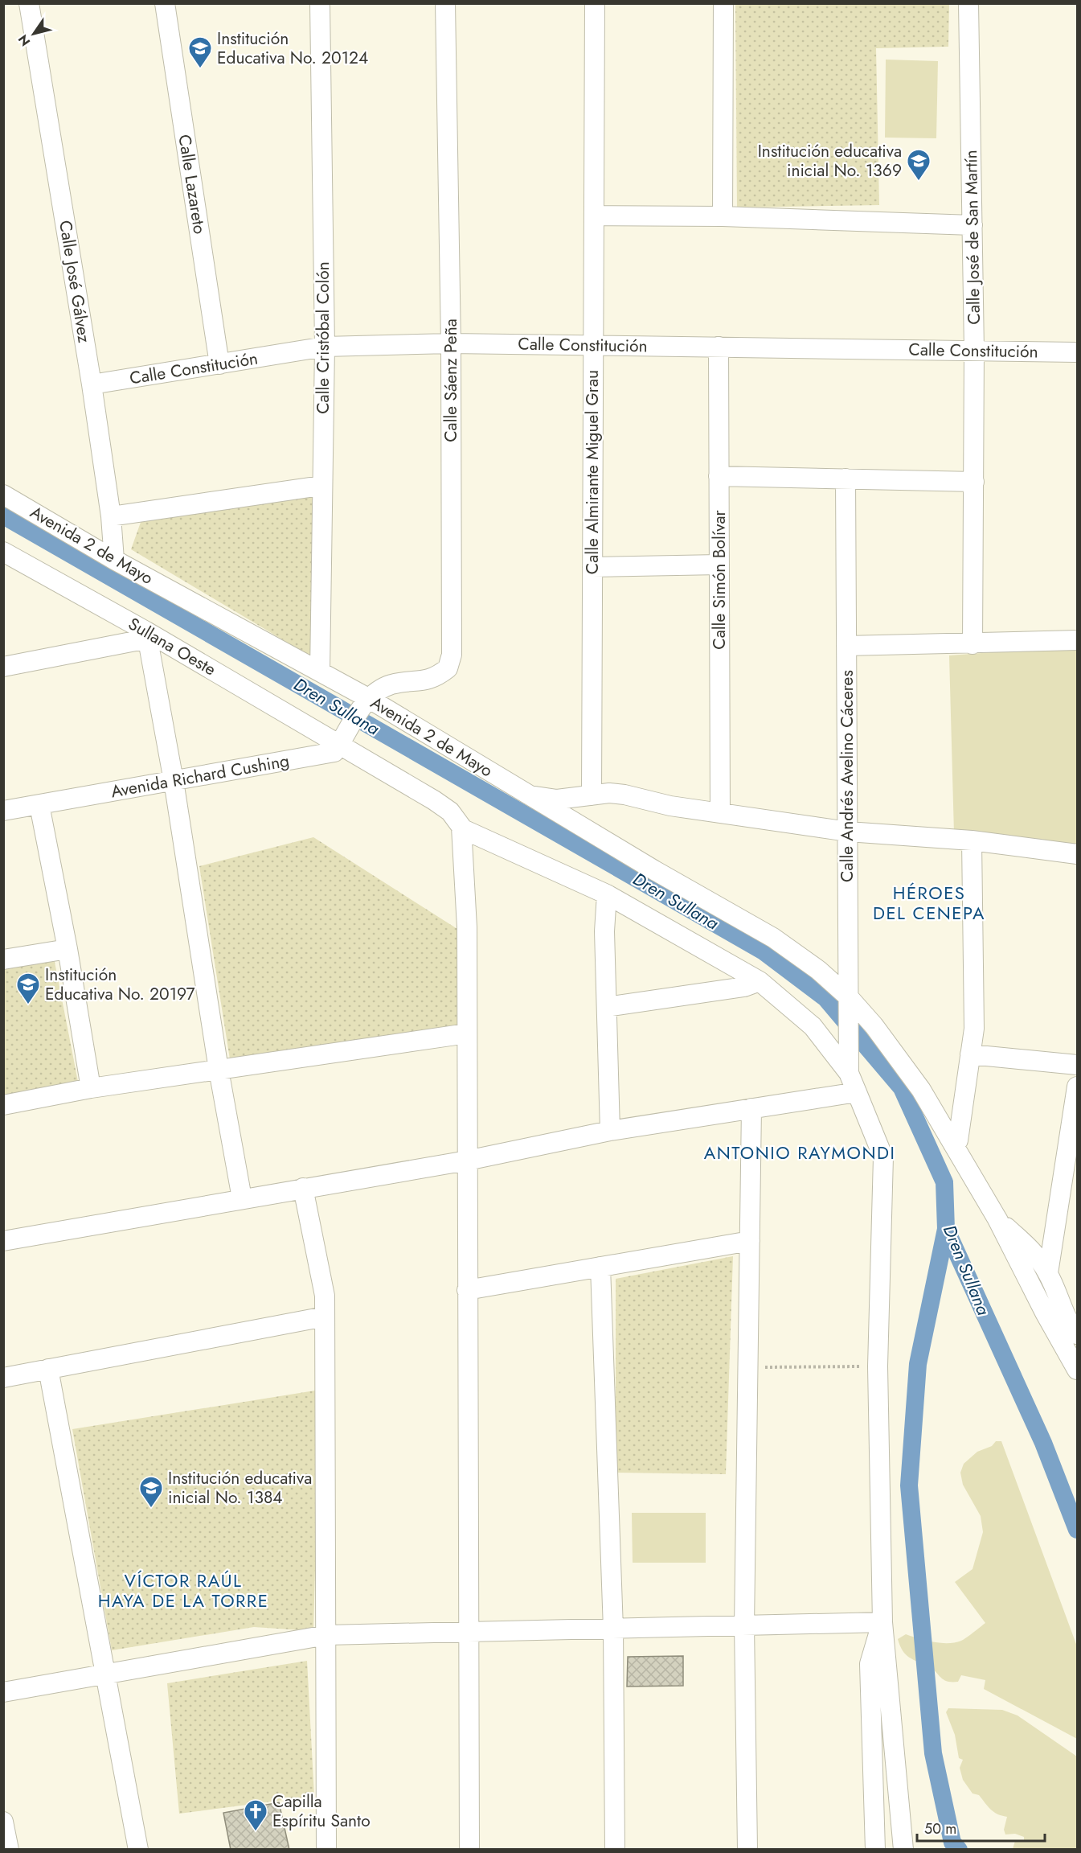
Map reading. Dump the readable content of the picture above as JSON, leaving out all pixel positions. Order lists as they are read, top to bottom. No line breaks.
{"streets":{"street":["Calle Lazareto","Calle José de San Martín","Calle José Gálvez","Calle Cristóbal Colón","Calle Constitución","Calle Sáenz Peña","Calle Almirante Miguel Grau","Avenida 2 de Mayo","Calle Simón Bolívar","Sullana Oeste","Avenida Richard Cushing","Calle Andrés Avelino Cáceres"]},"crossings":[["Calle Lazareto","Calle Constitución"],["Calle José de San Martín","Calle Constitución"],["Calle José Gálvez","Calle Constitución"],["Calle José Gálvez","Avenida 2 de Mayo"],["Calle Cristóbal Colón","Calle Constitución"],["Calle Cristóbal Colón","Avenida 2 de Mayo"],["Calle Constitución","Calle Sáenz Peña"],["Calle Constitución","Calle Almirante Miguel Grau"],["Calle Constitución","Calle Simón Bolívar"],["Calle Sáenz Peña","Avenida 2 de Mayo"],["Avenida 2 de Mayo","Calle Andrés Avelino Cáceres"],["Sullana Oeste","Avenida Richard Cushing"]],"districts":["HÉROES DEL CENEPA","ANTONIO RAYMONDI","VÍCTOR RAÚL HAYA DE LA TORRE"],"water":["Dren Sullana"],"places":{"school or university":["Institución Educativa No. 20124","Institución educativa inicial No. 1369","Institución Educativa No. 20197","Institución educativa inicial No. 1384"],"church":["Capilla Espíritu Santo"]},"scale_bar":"50 m","north":"bottom left"}
